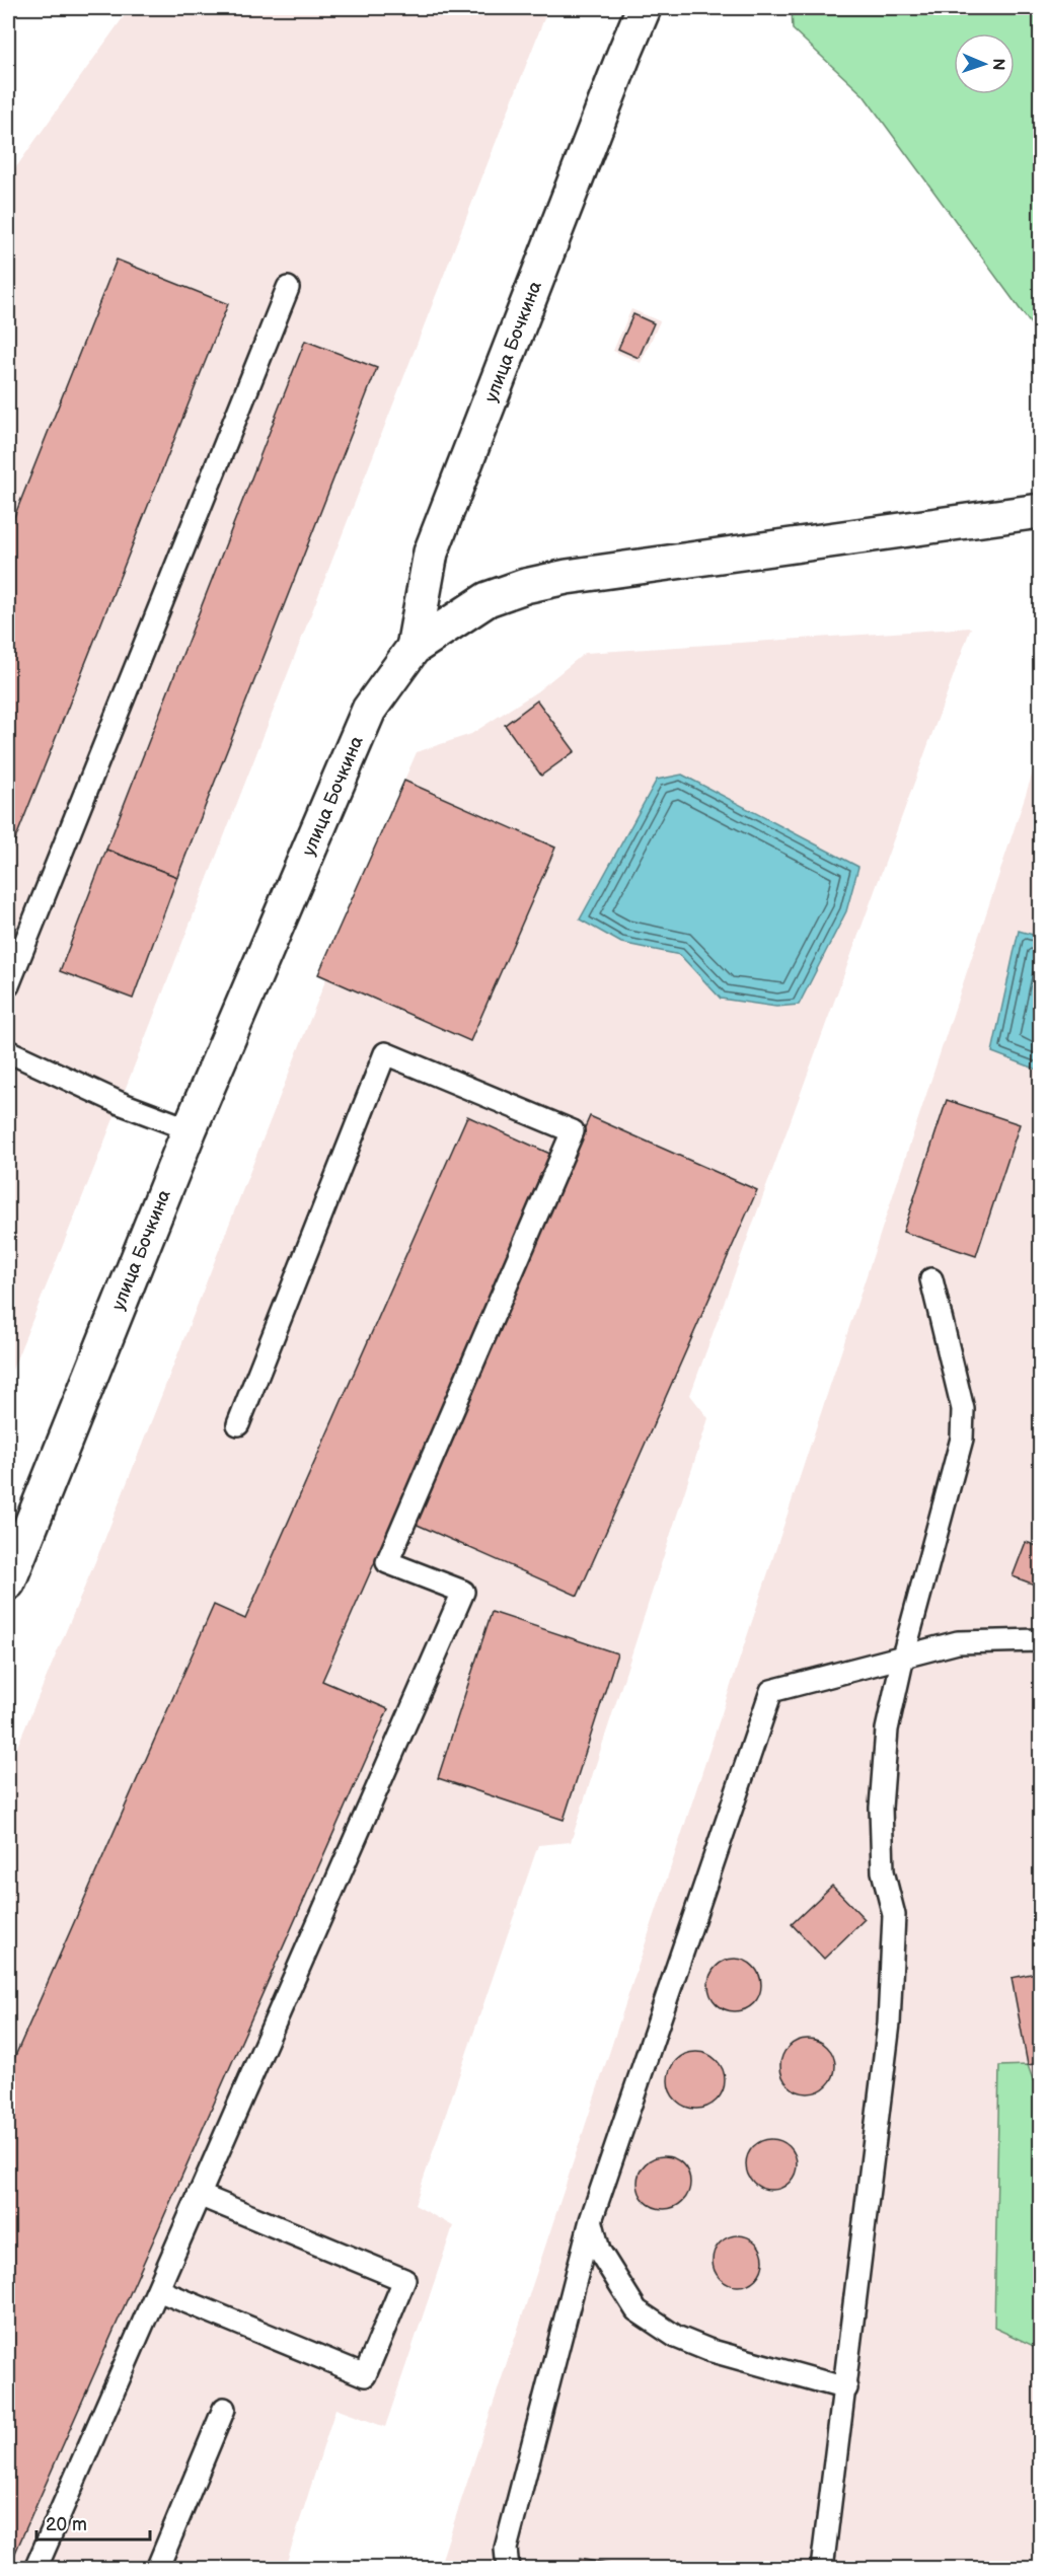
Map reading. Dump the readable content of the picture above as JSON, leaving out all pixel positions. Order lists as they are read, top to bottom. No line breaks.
{"streets":{"street":["улица Бочкина"]},"scale_bar":"20 m","north":"right"}
